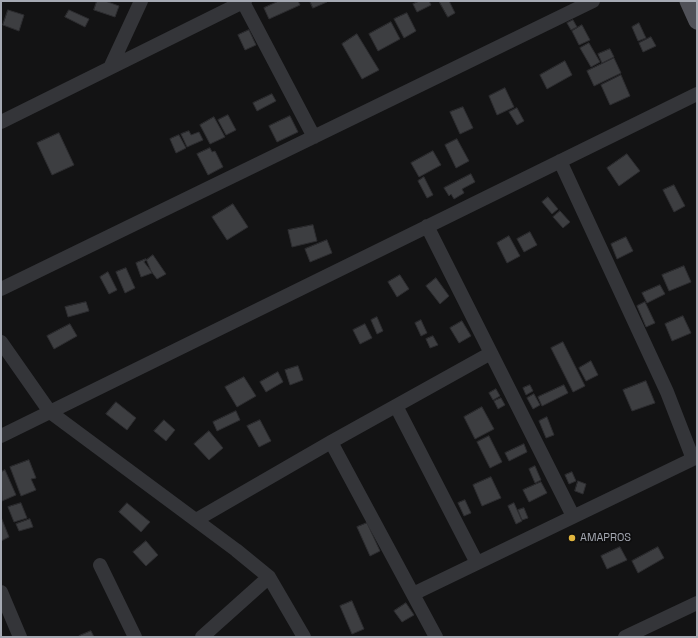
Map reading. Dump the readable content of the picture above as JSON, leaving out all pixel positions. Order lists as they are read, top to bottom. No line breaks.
{"places":["AMAPROS"]}
